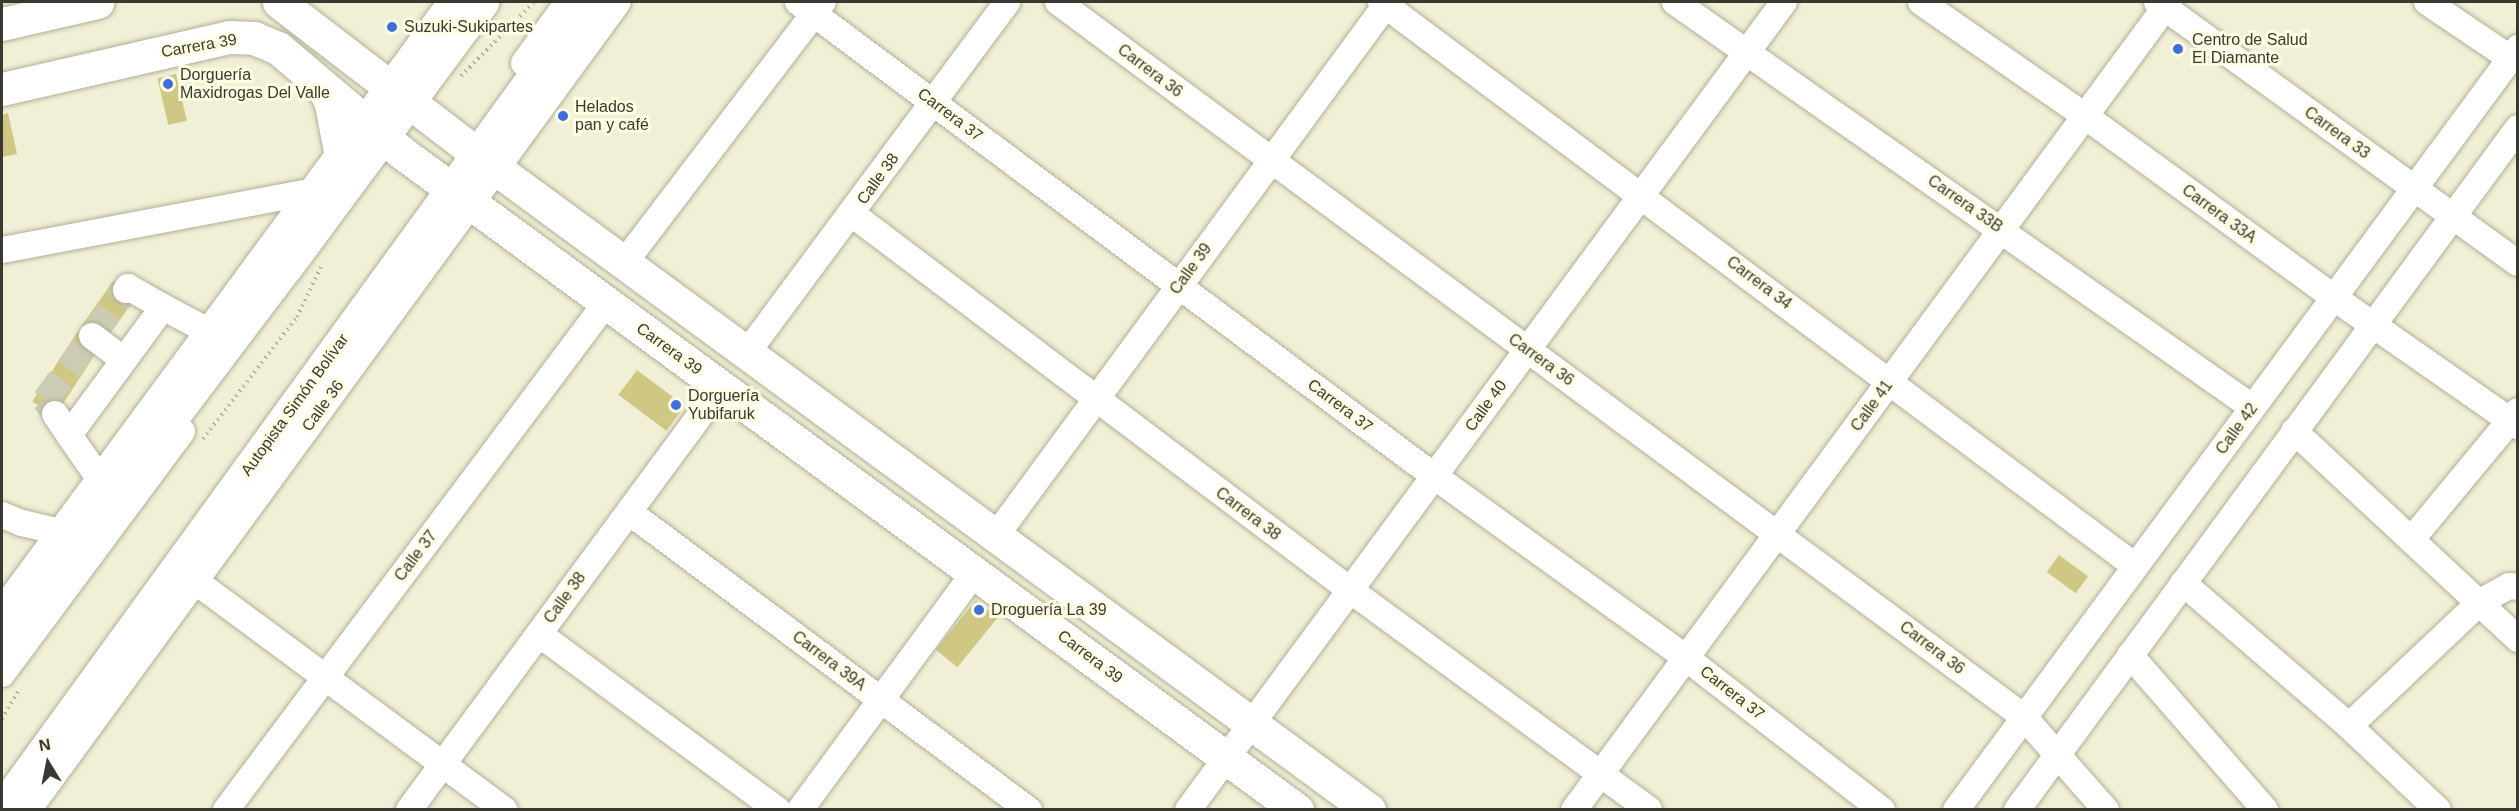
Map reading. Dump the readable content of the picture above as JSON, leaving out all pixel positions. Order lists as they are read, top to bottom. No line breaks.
{"streets":{"main road":["Carrera 39","Autopista Simón Bolívar"],"street":["Carrera 36","Carrera 37","Carrera 33","Calle 38","Carrera 33B","Carrera 33A","Calle 39","Carrera 34","Calle 36","Calle 40","Calle 41","Calle 42","Carrera 38","Calle 37","Carrera 39A"]},"crossings":[["Carrera 39","Calle 38"],["Carrera 39","Autopista Simón Bolívar"],["Carrera 39","Calle 40"],["Carrera 39","Calle 37"],["Carrera 36","Calle 39"],["Carrera 36","Calle 40"],["Carrera 36","Calle 41"],["Carrera 36","Calle 42"],["Carrera 37","Calle 38"],["Carrera 37","Calle 39"],["Carrera 37","Calle 40"],["Carrera 37","Calle 41"],["Carrera 33","Calle 41"],["Carrera 33","Calle 42"],["Calle 38","Carrera 38"],["Calle 38","Carrera 39A"],["Carrera 33B","Calle 40"],["Carrera 33B","Calle 41"],["Carrera 33B","Calle 42"],["Carrera 33A","Calle 41"],["Carrera 33A","Calle 42"],["Calle 39","Carrera 34"],["Calle 39","Carrera 38"],["Carrera 34","Calle 40"],["Carrera 34","Calle 41"],["Carrera 34","Calle 42"],["Autopista Simón Bolívar","Calle 36"],["Calle 40","Carrera 38"],["Calle 41","Carrera 38"]],"places":["Suzuki-Sukipartes","Centro de Salud El Diamante","Dorguería Maxidrogas Del Valle","Helados pan y café","Dorguería Yubifaruk","Droguería La 39"],"north":"top"}
